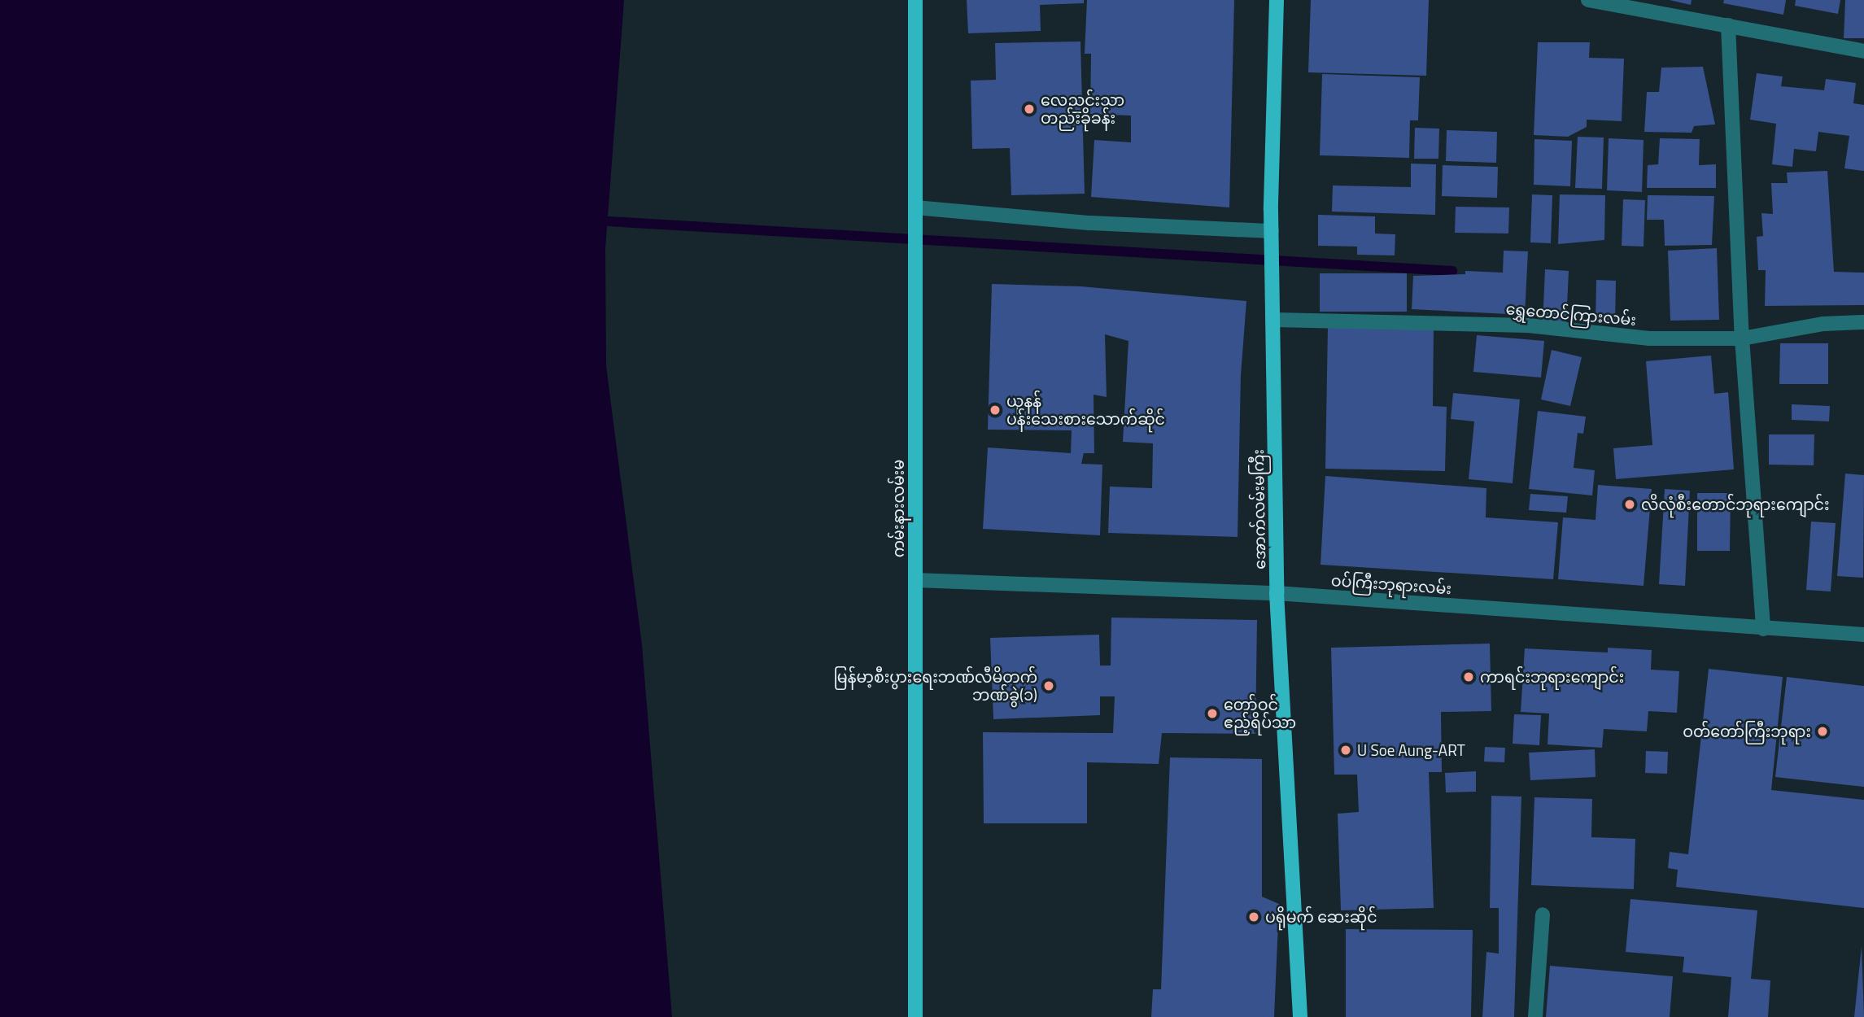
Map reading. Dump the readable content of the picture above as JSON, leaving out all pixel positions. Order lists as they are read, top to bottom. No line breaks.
{"streets":{"main road":["ကမ်းနားလမ်းမ","အောက်လမ်းမကြီး"],"street":["ရွှေတောင်ကြားလမ်း","ဝပ်ကြီးဘုရားလမ်း"]},"crossings":[["ရွှေတောင်ကြားလမ်း","အောက်လမ်းမကြီး"],["ကမ်းနားလမ်းမ","ဝပ်ကြီးဘုရားလမ်း"],["အောက်လမ်းမကြီး","ဝပ်ကြီးဘုရားလမ်း"]],"places":["လေညင်းသာ တည်းခိုခန်း","ယူနန် ပန်းသေးစားသောက်ဆိုင်","လိလုံစီးတောင်ဘုရားကျောင်း","ကာရင်းဘုရားကျောင်း","မြန်မာ့စီးပွားရေးဘဏ်လီမိတက် ဘဏ်ခွဲ(၁)","တော်ဝင် ဧည့်ရိပ်သာ","ဝတ်တော်ကြီးဘုရား","U Soe Aung-ART","ပရိုမက် ဆေးဆိုင်"]}
